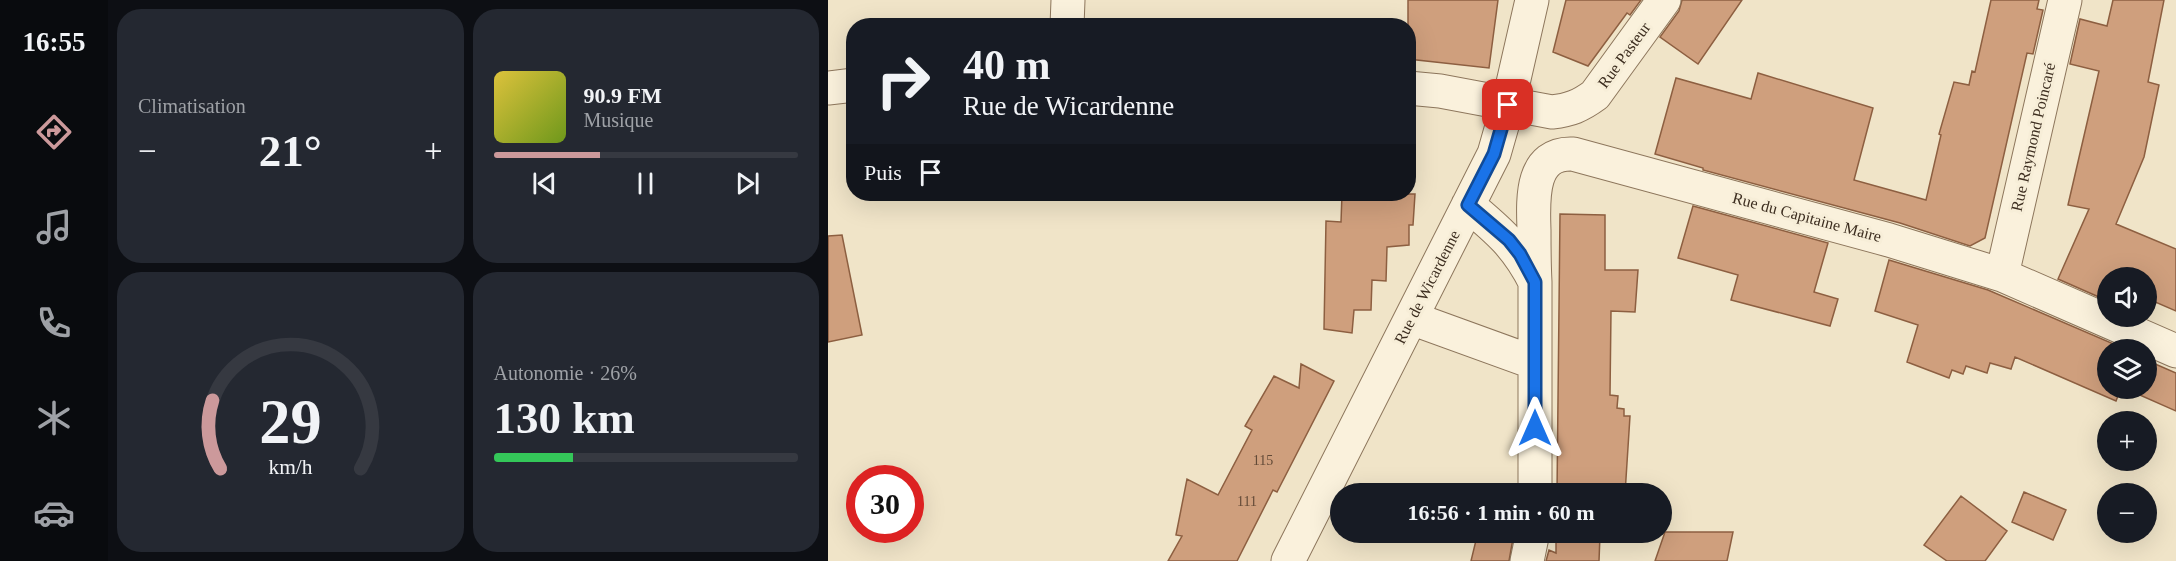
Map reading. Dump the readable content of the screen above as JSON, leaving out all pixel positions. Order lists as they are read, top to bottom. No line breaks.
{"streets":{"street":["Rue Pasteur","Rue Raymond Poincaré","Rue du Capitaine Maire","Rue de Wicardenne"]},"crossings":[["Rue Pasteur","Rue de Wicardenne"],["Rue Raymond Poincaré","Rue du Capitaine Maire"]],"house_numbers":["115","111"],"page":{"tabs":"16:55","tile":["Climatisation",["Autonomie · 26%","130 km"]],"turn":["40 m","Rue de Wicardenne"],"song":["90.9 FM","Musique"],"heat":["−","21°","+"],"then":"Puis","map_buttons":["+","−"],"limit":"30","trip":"16:56 · 1 min · 60 m","gauge":["29","km/h"]}}
